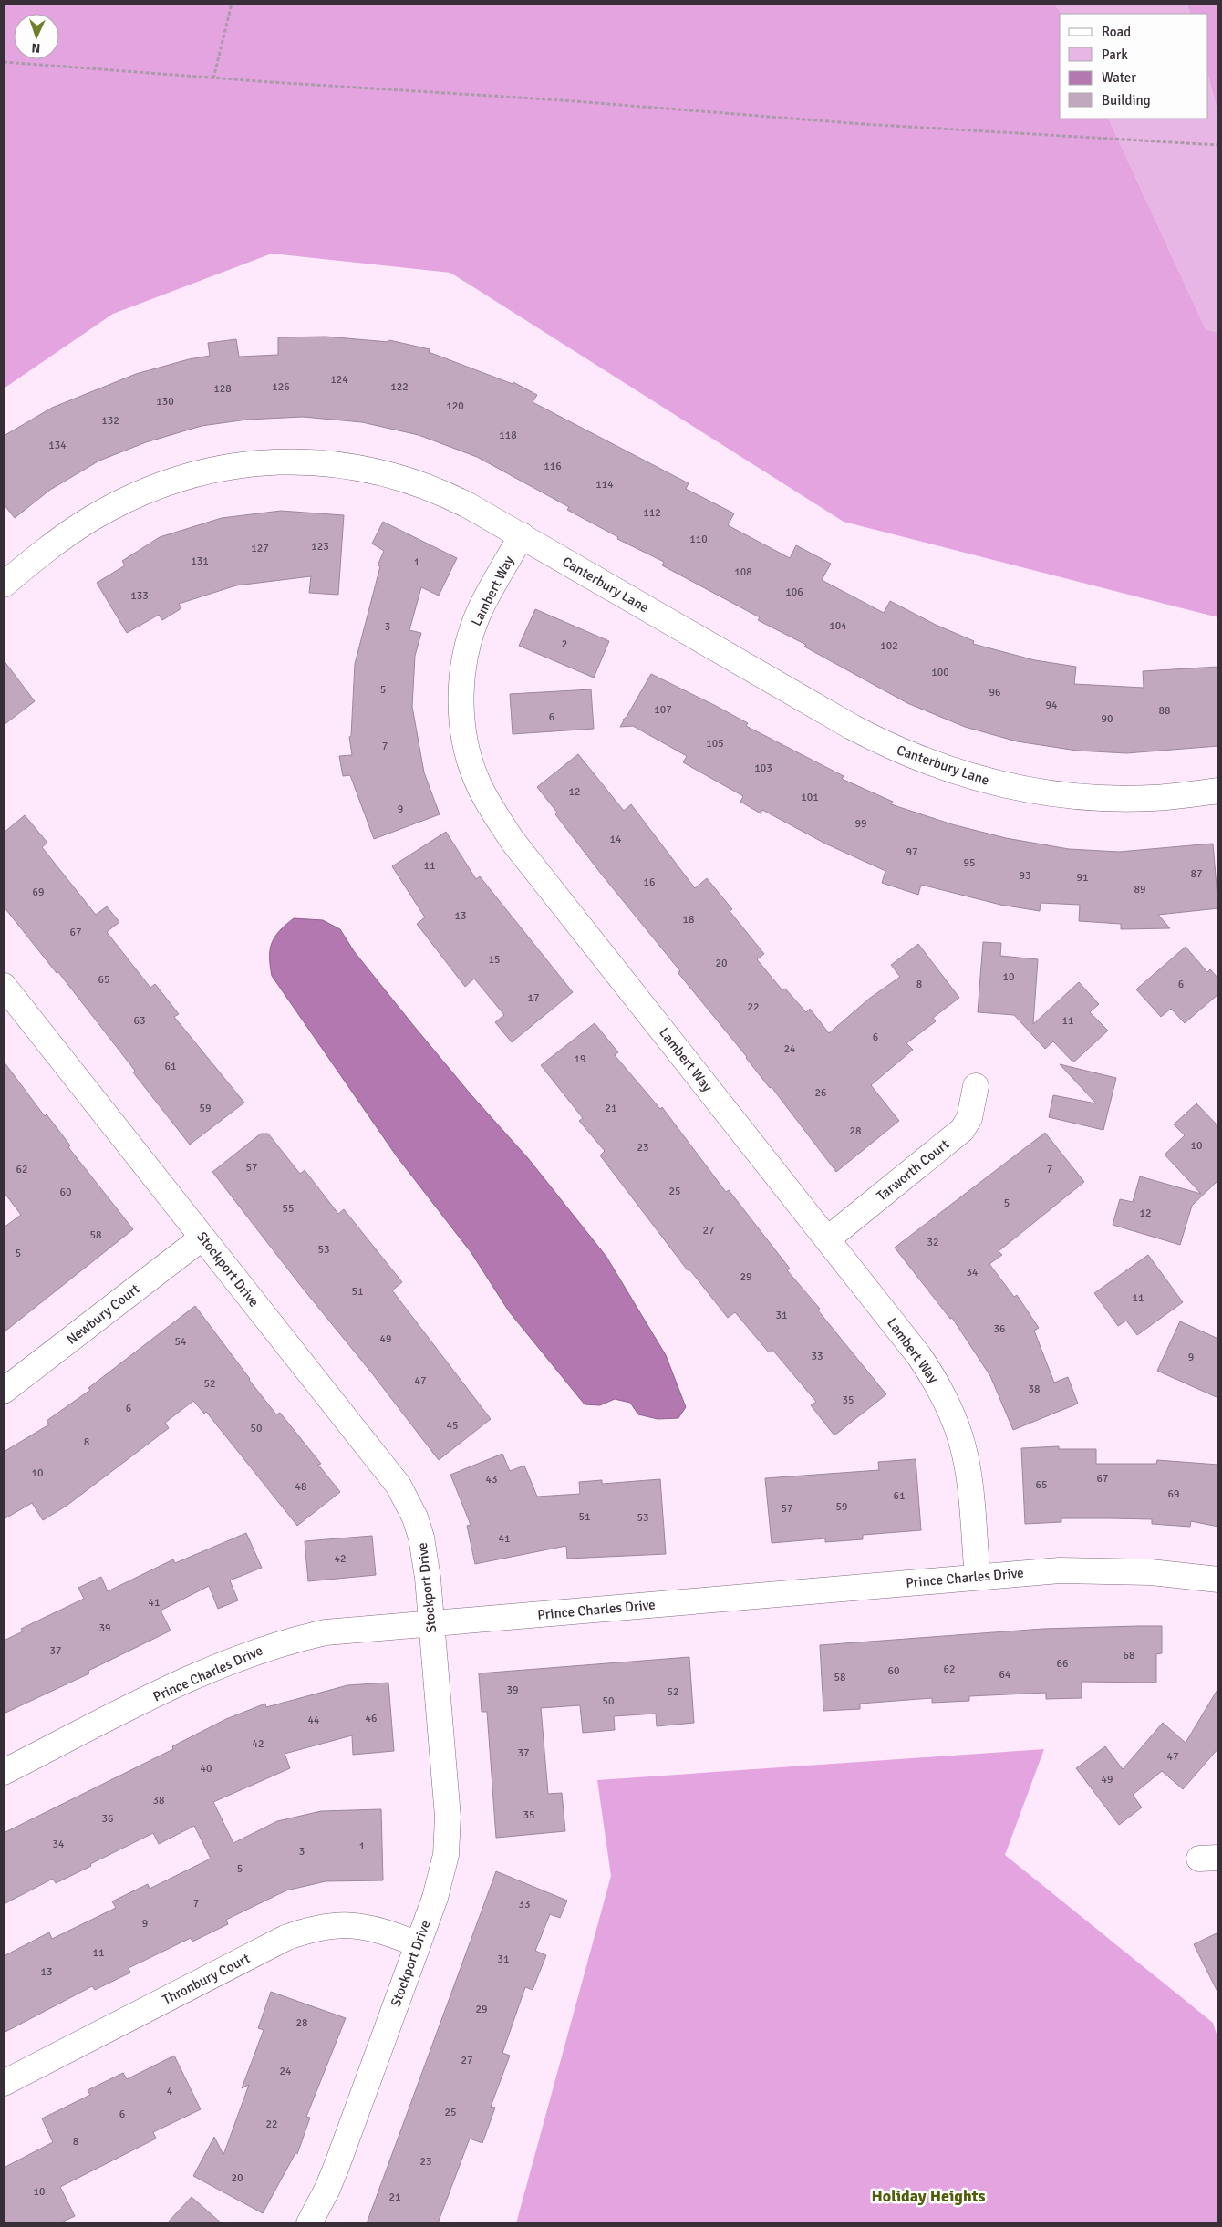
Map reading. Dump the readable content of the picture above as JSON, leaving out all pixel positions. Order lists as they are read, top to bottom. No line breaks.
{"streets":{"street":["Canterbury Lane","Lambert Way","Tarworth Court","Stockport Drive","Newbury Court","Prince Charles Drive","Thronbury Court"]},"crossings":[["Canterbury Lane","Lambert Way"],["Lambert Way","Tarworth Court"],["Lambert Way","Prince Charles Drive"],["Stockport Drive","Newbury Court"],["Stockport Drive","Prince Charles Drive"],["Stockport Drive","Thronbury Court"]],"districts":["Holiday Heights"],"house_numbers":["124","126","122","128","130","120","132","118","134","116","114","112","110","123","127","131","1","108","106","133","104","3","2","102","100","5","96","94","107","88","6","90","105","7","103","12","101","9","99","14","97","95","11","87","93","91","16","89","69","13","18","67","15","20","10","65","8","6","17","22","63","11","6","24","19","61","26","59","21","28","10","23","57","62","7","25","60","5","55","12","27","58","32","53","5","34","29","51","11","31","36","49","54","33","9","47","52","38","35","6","45","50","8","10","67","43","65","48","69","61","59","57","51","53","41","42","41","39","37","68","66","62","60","64","58","39","52","50","46","44","42","37","47","40","49","38","35","36","34","1","3","5","7","33","9","11","31","13","29","28","27","24","4","25","6","22","8","23","20","10","21"],"legend":["Road","Park","Water","Building"],"north":"bottom"}
